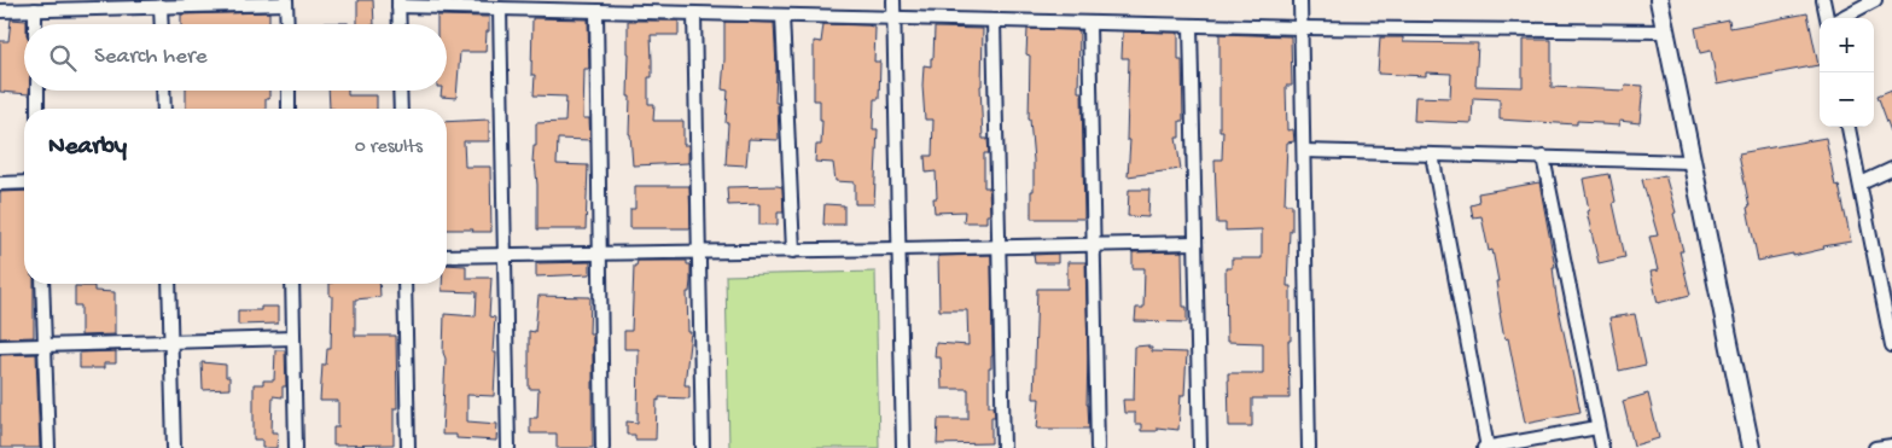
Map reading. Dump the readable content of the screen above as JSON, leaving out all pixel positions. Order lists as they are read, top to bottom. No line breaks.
{"page":{"map_buttons":["+","−"],"search":"Search here","heading":["Nearby","0 results"]}}
